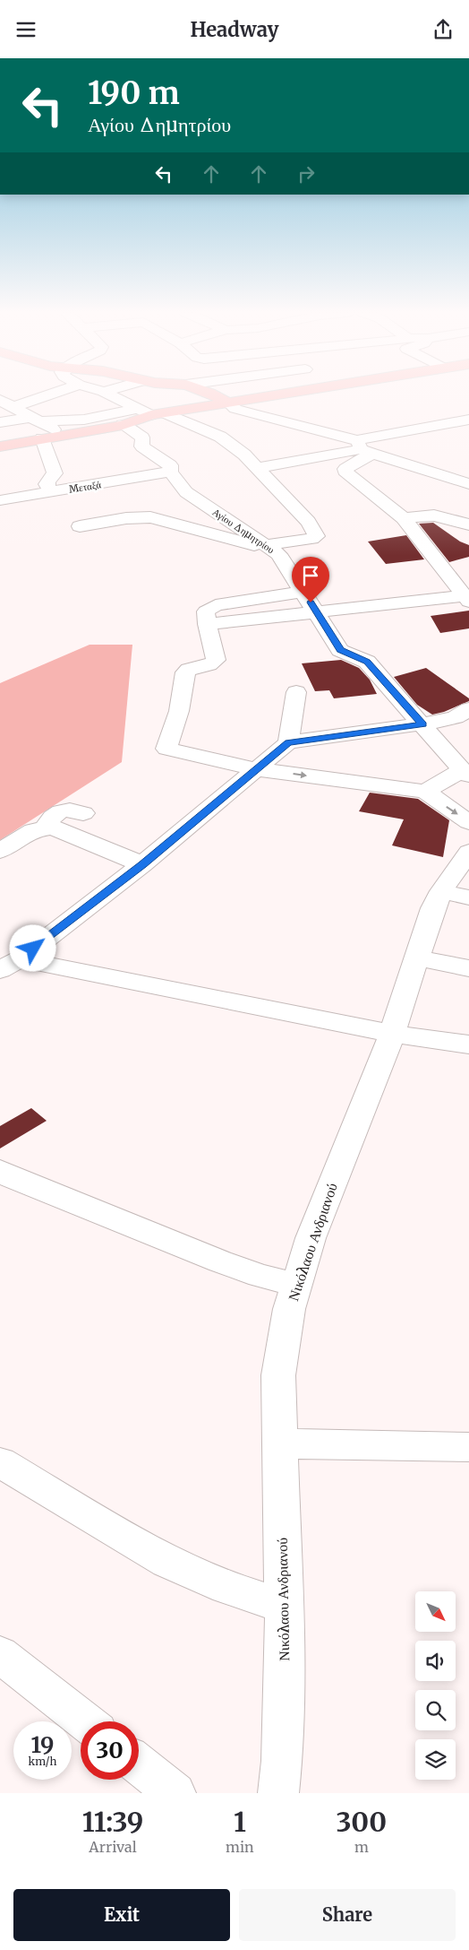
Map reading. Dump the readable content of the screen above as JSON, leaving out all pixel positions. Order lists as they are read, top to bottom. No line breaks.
{"streets":{"street":["Μεταξά","Αγίου Δημητρίου","Νικόλαου Ανδριανού"]},"crossings":[["Μεταξά","Αγίου Δημητρίου"]],"north":"bottom right","page":{"header":"Headway","turn":["190 m","Αγίου Δημητρίου"],"speed":"19 km/h","limit":"30","eta":["11:39","Arrival","1","min","300","m"],"buttons":["Exit","Share"]}}
